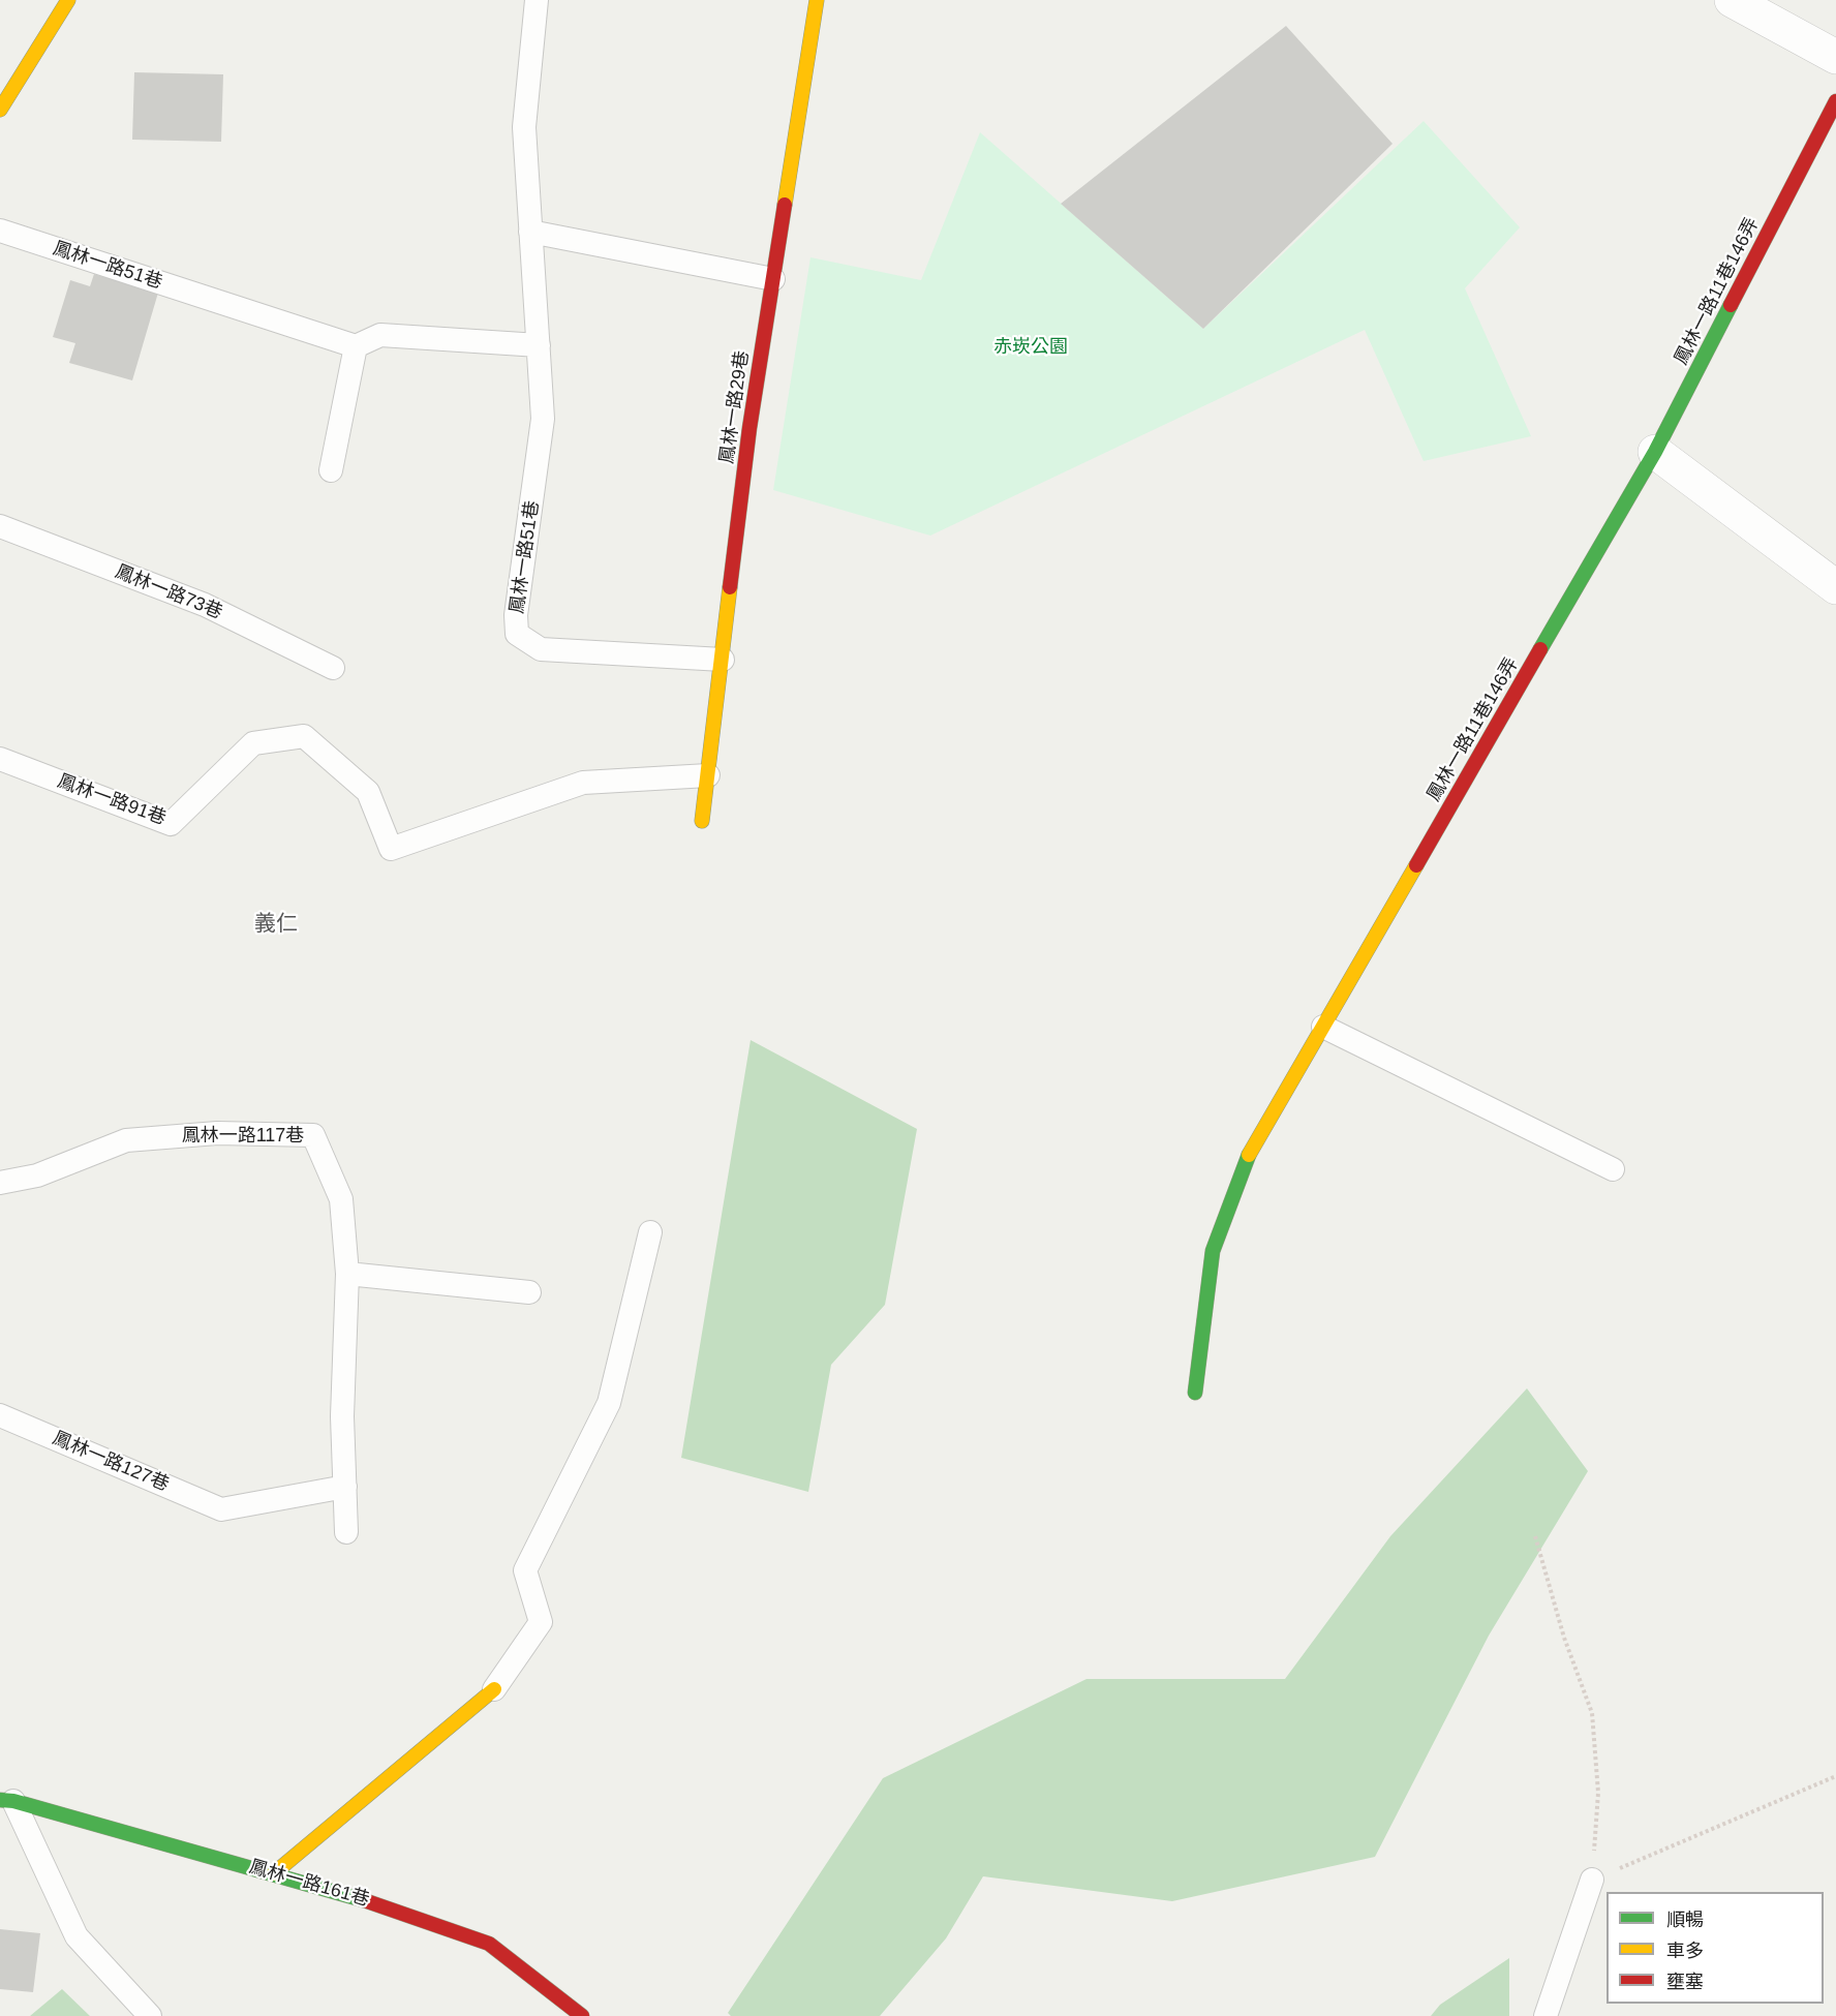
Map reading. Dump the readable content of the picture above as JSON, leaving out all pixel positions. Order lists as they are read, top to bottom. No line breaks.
{"streets":{"street":["鳳林一路11巷146弄","鳳林一路29巷","鳳林一路161巷"],"lane":["鳳林一路51巷","鳳林一路73巷","鳳林一路91巷","鳳林一路117巷","鳳林一路127巷"]},"crossings":[["鳳林一路51巷","鳳林一路29巷"],["鳳林一路29巷","鳳林一路91巷"],["鳳林一路117巷","鳳林一路127巷"]],"districts":["義仁"],"parks":["赤崁公園"],"legend":["順暢","車多","壅塞"]}
